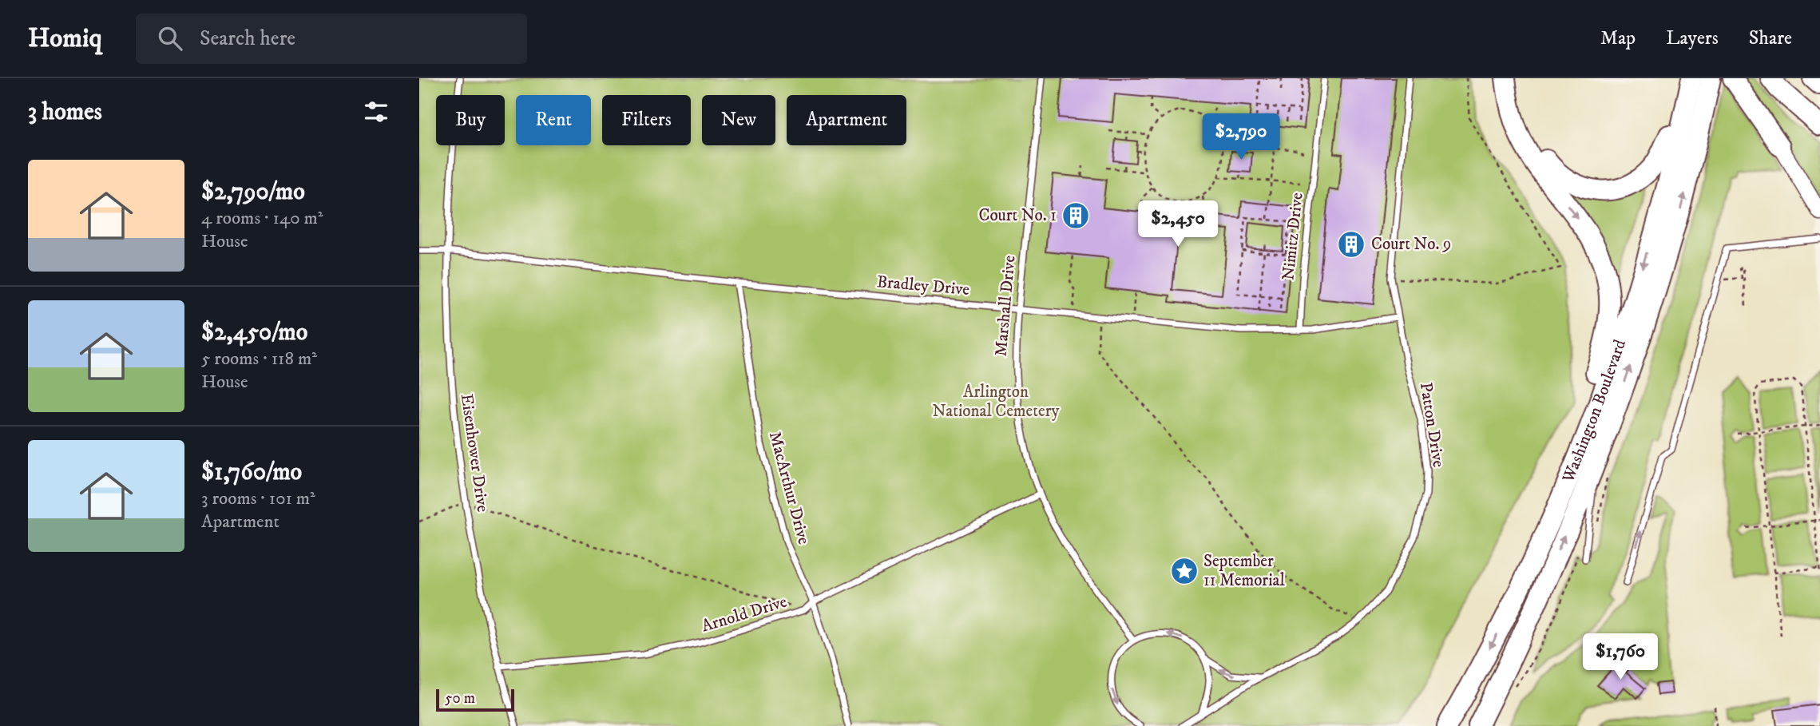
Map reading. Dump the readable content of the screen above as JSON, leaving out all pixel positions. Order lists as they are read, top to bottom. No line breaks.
{"streets":{"highway":["Washington Boulevard"],"lane":["Nimitz Drive","Bradley Drive","Marshall Drive","Patton Drive","Eisenhower Drive","MacArthur Drive","Arnold Drive"]},"crossings":[["Nimitz Drive","Bradley Drive"],["Bradley Drive","Marshall Drive"],["Bradley Drive","Patton Drive"],["Bradley Drive","Eisenhower Drive"],["Bradley Drive","MacArthur Drive"],["Marshall Drive","Arnold Drive"],["Eisenhower Drive","Arnold Drive"],["MacArthur Drive","Arnold Drive"]],"parks":["Arlington National Cemetery"],"places":{"building":["Court No. 1","Court No. 9"],"place":["September 11 Memorial"]},"scale_bar":"50 m","page":{"header":"Homiq","search":"Search here","nav":["Map","Layers","Share"],"heading":"3 homes","chip":["Buy","Rent","Filters","New","Apartment"],"price":["$2,790","$2,450","$1,760"],"list":[{"name":"$2,790/mo","note":"4 rooms · 140 m² · House"},{"name":"$2,450/mo","note":"5 rooms · 118 m² · House"},{"name":"$1,760/mo","note":"3 rooms · 101 m² · Apartment"}],"scale":"50 m"}}
